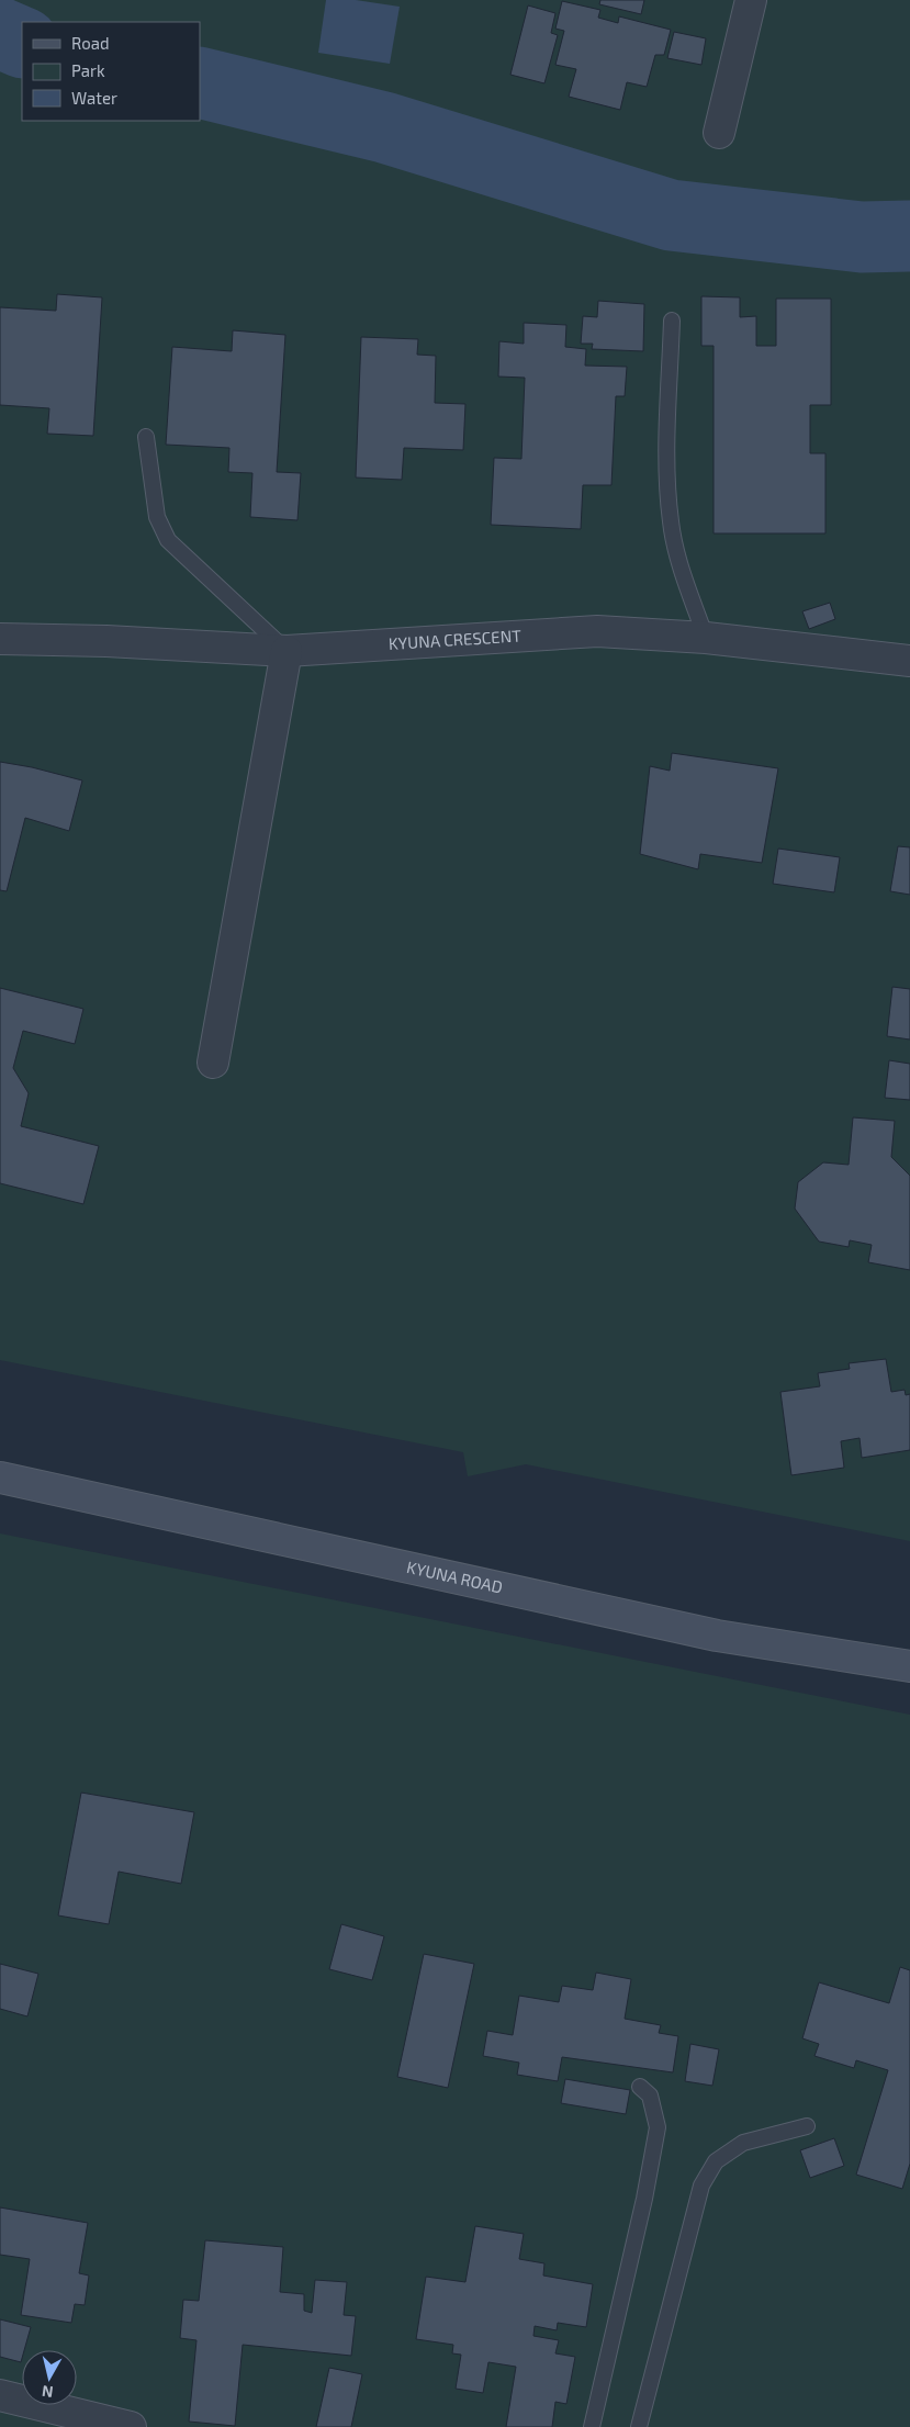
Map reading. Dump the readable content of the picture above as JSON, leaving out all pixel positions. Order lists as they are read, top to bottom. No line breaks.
{"streets":{"main road":["KYUNA ROAD"],"street":["KYUNA CRESCENT"]},"legend":["Road","Park","Water"],"north":"bottom"}
